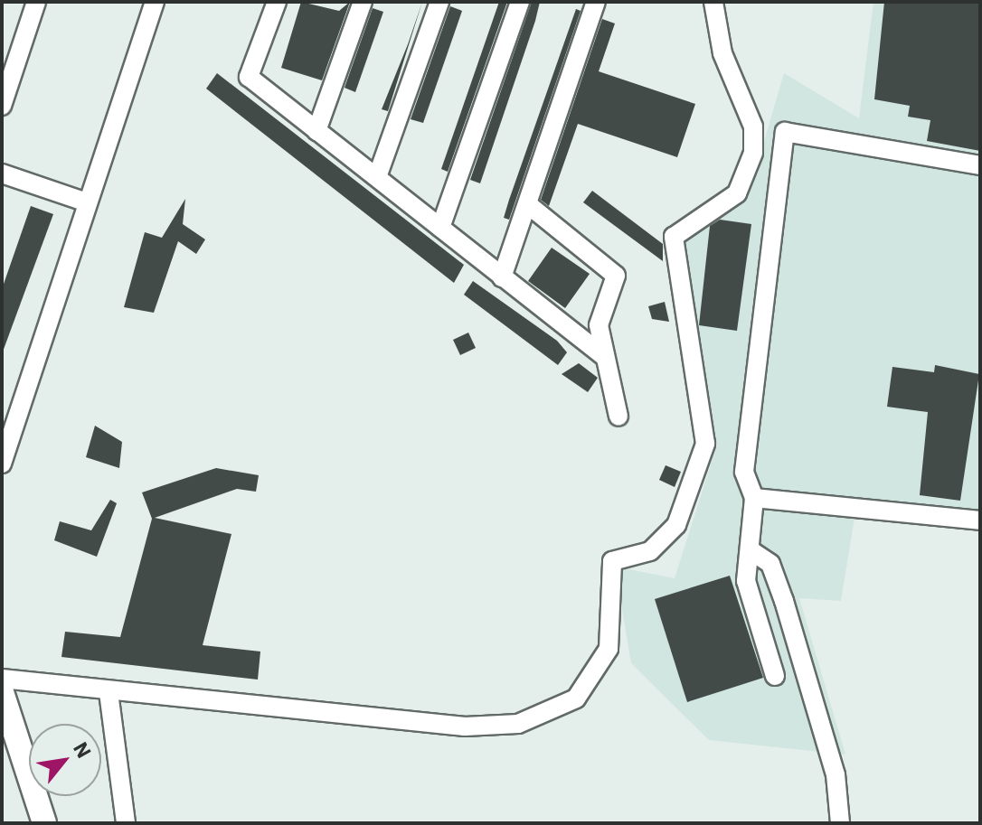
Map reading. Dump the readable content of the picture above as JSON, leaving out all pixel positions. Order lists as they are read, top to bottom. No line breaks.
{"north":"top right"}
